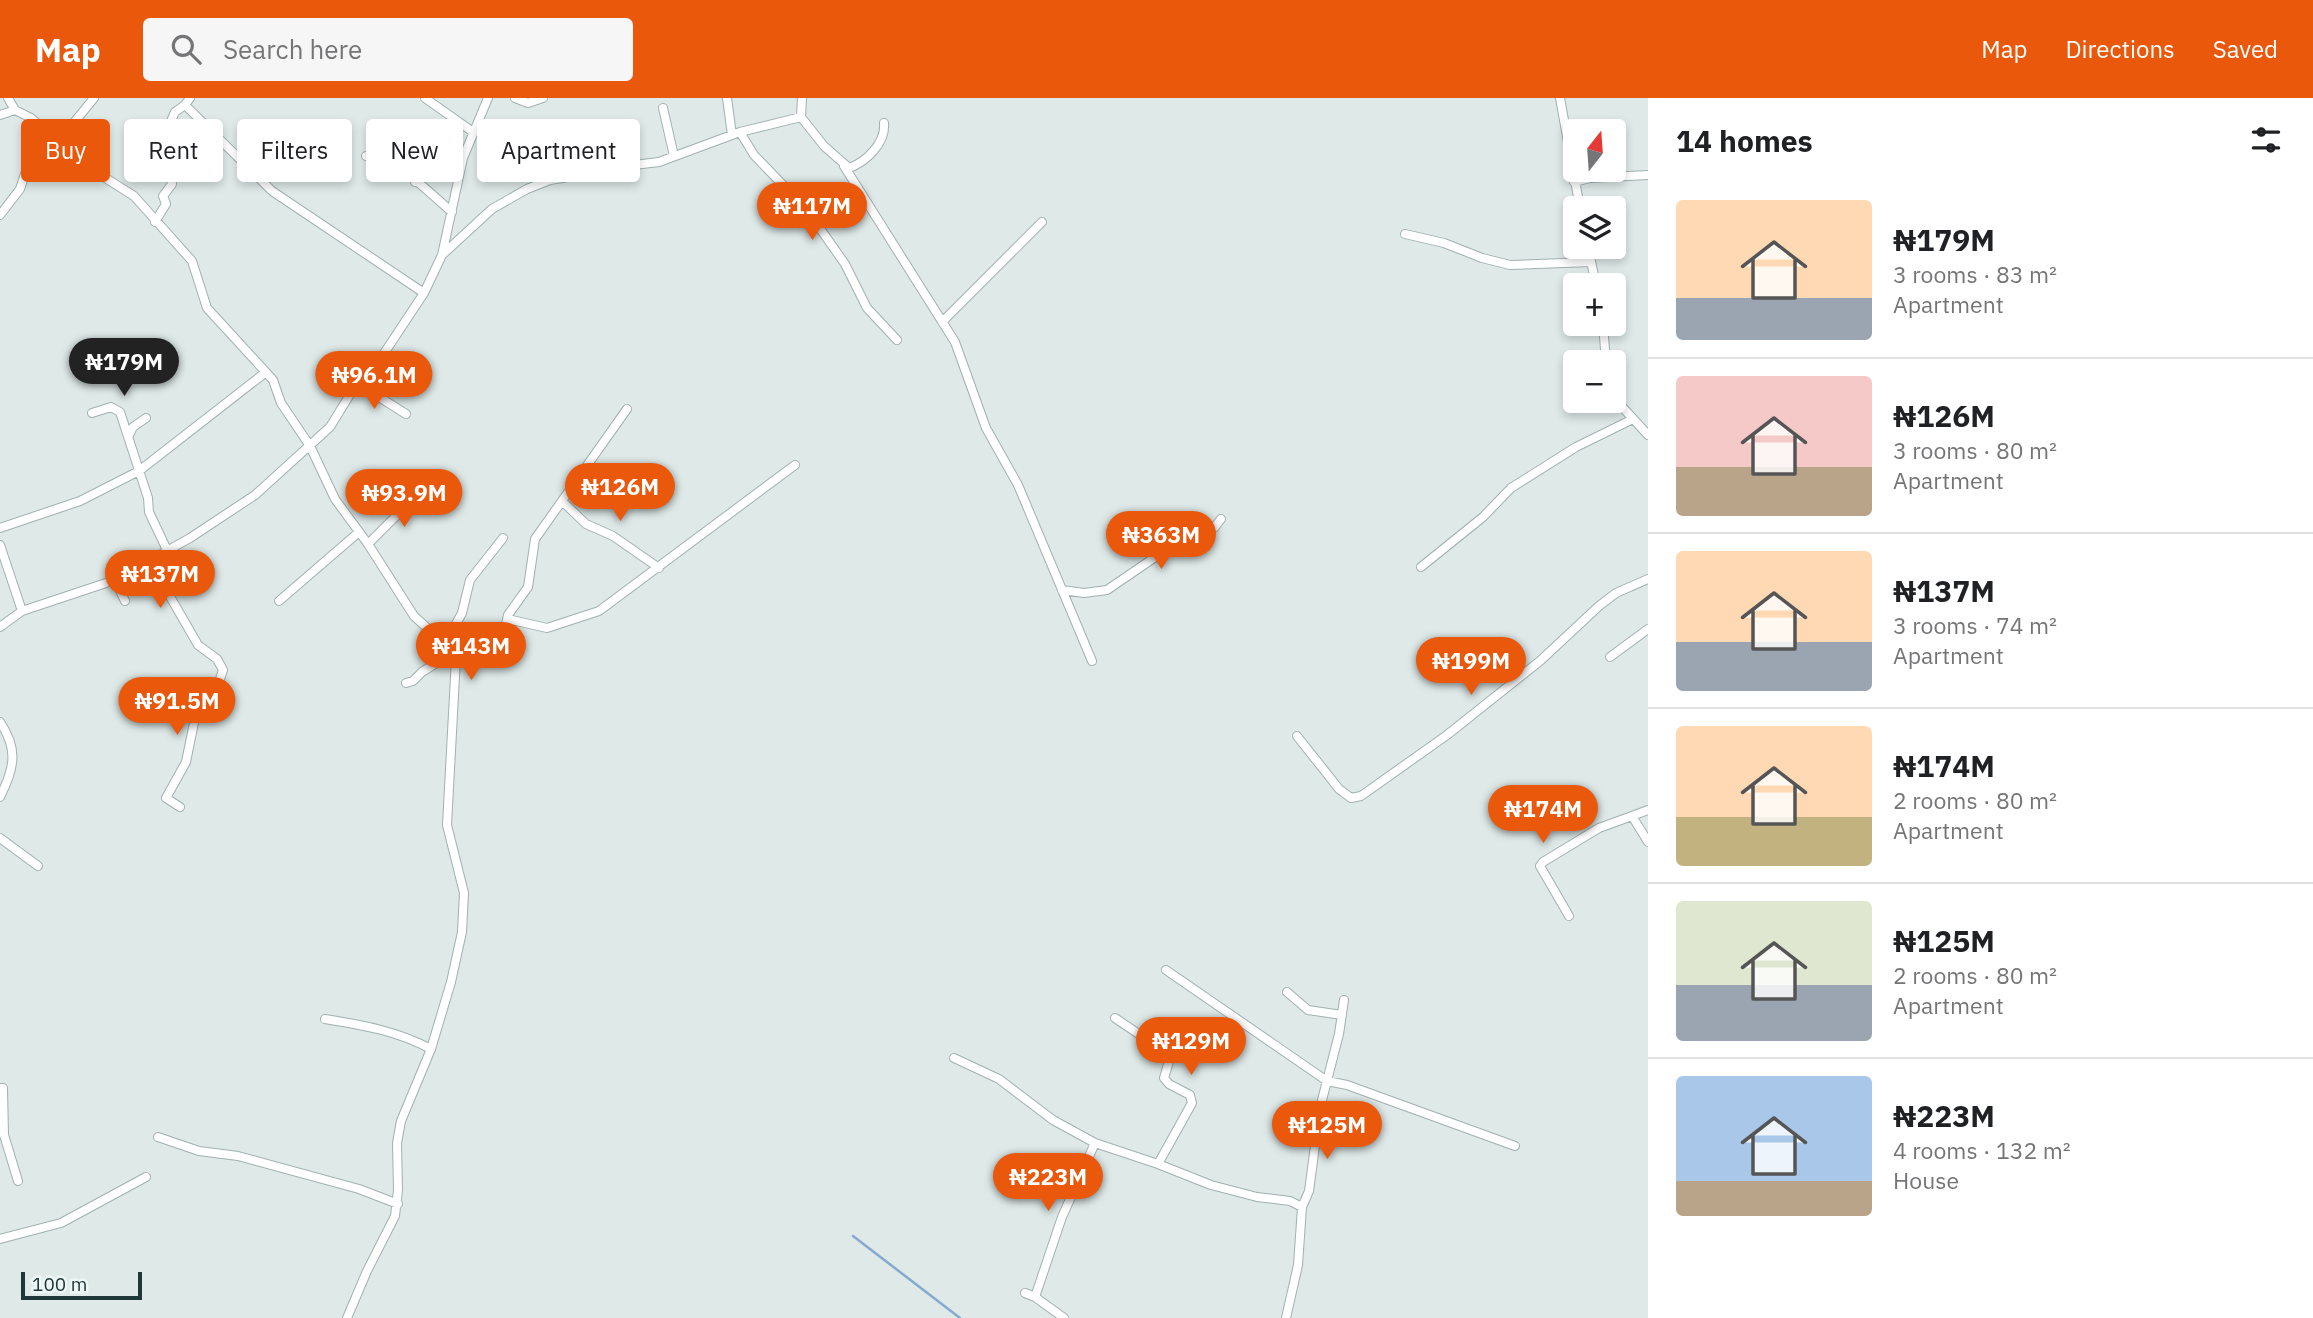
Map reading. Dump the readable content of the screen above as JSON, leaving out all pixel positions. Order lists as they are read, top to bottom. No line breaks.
{"scale_bar":"100 m","north":"top","page":{"header":"Map","search":"Search here","nav":["Map","Directions","Saved"],"heading":"14 homes","map_buttons":["+","−"],"chip":["Buy","Rent","Filters","New","Apartment"],"price":["₦117M","₦179M","₦96.1M","₦126M","₦93.9M","₦363M","₦137M","₦143M","₦199M","₦91.5M","₦174M","₦129M","₦125M","₦223M"],"list":[{"name":"₦179M","note":"3 rooms · 83 m² · Apartment"},{"name":"₦126M","note":"3 rooms · 80 m² · Apartment"},{"name":"₦137M","note":"3 rooms · 74 m² · Apartment"},{"name":"₦174M","note":"2 rooms · 80 m² · Apartment"},{"name":"₦125M","note":"2 rooms · 80 m² · Apartment"},{"name":"₦223M","note":"4 rooms · 132 m² · House"}],"scale":"100 m"}}
